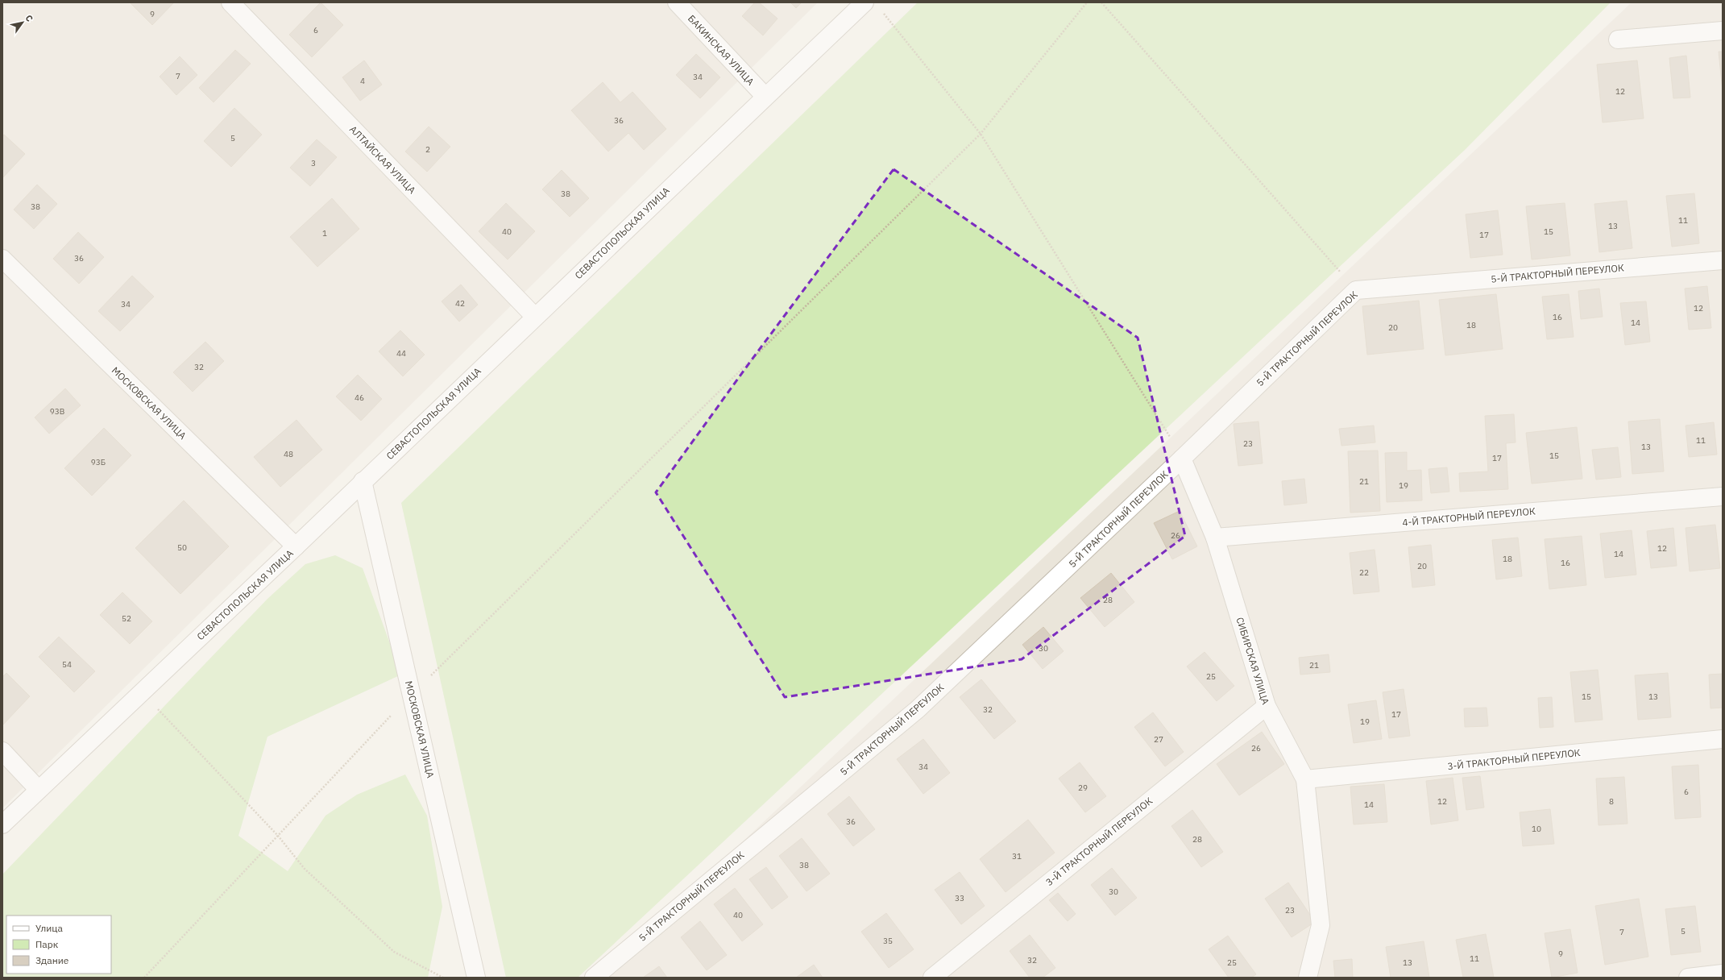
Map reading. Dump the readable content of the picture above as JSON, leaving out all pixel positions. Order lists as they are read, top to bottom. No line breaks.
{"streets":{"street":["БАКИНСКАЯ УЛИЦА","АЛТАЙСКАЯ УЛИЦА","СЕВАСТОПОЛЬСКАЯ УЛИЦА","5-Й ТРАКТОРНЫЙ ПЕРЕУЛОК","МОСКОВСКАЯ УЛИЦА","4-Й ТРАКТОРНЫЙ ПЕРЕУЛОК","СИБИРСКАЯ УЛИЦА","3-Й ТРАКТОРНЫЙ ПЕРЕУЛОК"]},"crossings":[["БАКИНСКАЯ УЛИЦА","СЕВАСТОПОЛЬСКАЯ УЛИЦА"],["АЛТАЙСКАЯ УЛИЦА","СЕВАСТОПОЛЬСКАЯ УЛИЦА"],["СЕВАСТОПОЛЬСКАЯ УЛИЦА","МОСКОВСКАЯ УЛИЦА"],["5-Й ТРАКТОРНЫЙ ПЕРЕУЛОК","СИБИРСКАЯ УЛИЦА"],["4-Й ТРАКТОРНЫЙ ПЕРЕУЛОК","СИБИРСКАЯ УЛИЦА"],["СИБИРСКАЯ УЛИЦА","3-Й ТРАКТОРНЫЙ ПЕРЕУЛОК"]],"house_numbers":["9","6","7","34","4","12","36","5","2","3","38","38","11","13","40","15","1","17","36","42","34","12","16","14","18","20","44","32","46","93В","11","23","13","48","15","17","93Б","21","19","26","50","12","14","18","16","20","22","28","52","30","54","21","25","15","13","32","17","19","27","26","34","29","6","12","8","14","36","10","28","31","38","30","33","23","40","5","7","35","9","11","32","25","13"],"legend":["Улица","Парк","Здание"],"north":"top right"}
